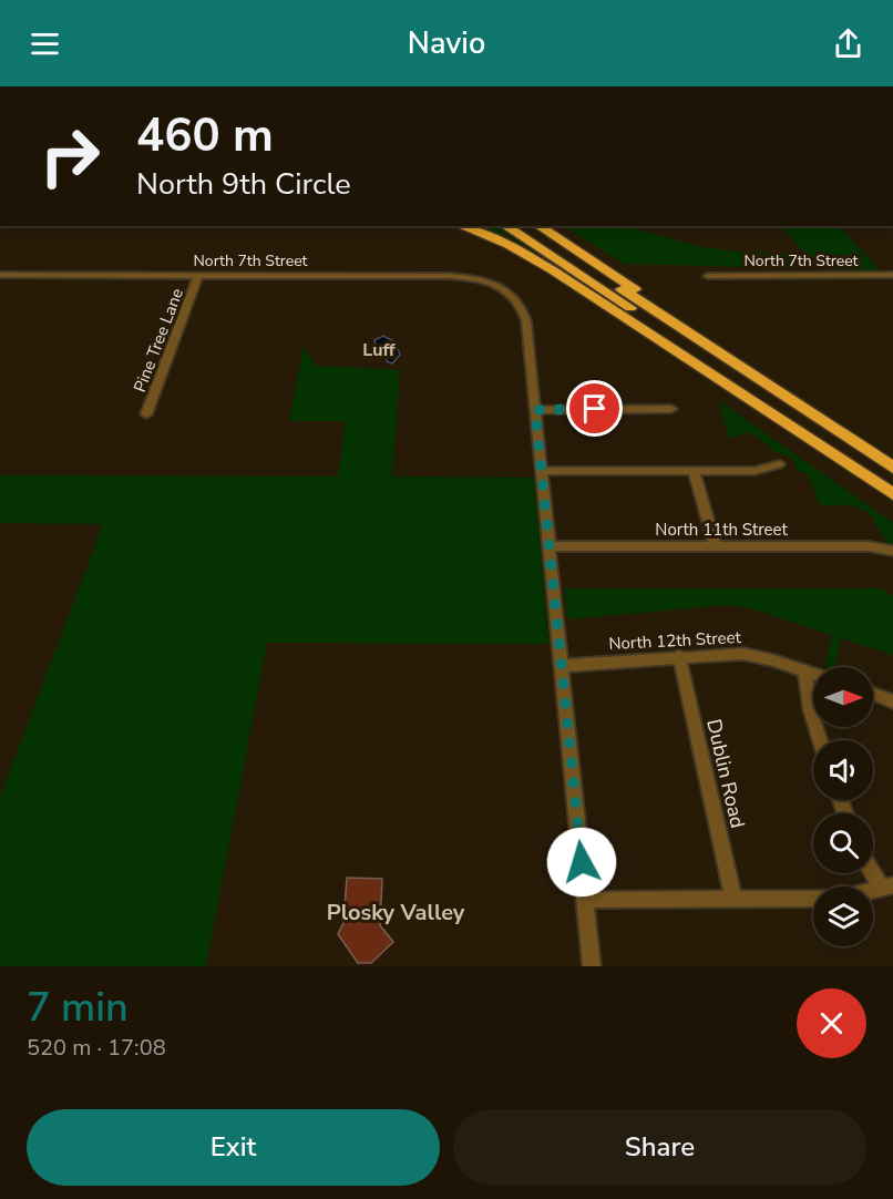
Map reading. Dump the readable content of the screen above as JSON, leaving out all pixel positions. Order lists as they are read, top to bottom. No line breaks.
{"streets":{"street":["North 7th Street","Pine Tree Lane","North 11th Street","North 12th Street","Dublin Road"]},"crossings":[["North 7th Street","Pine Tree Lane"],["North 12th Street","Dublin Road"]],"districts":["Luff","Plosky Valley"],"north":"right","page":{"header":"Navio","turn":["460 m","North 9th Circle"],"heading":["7 min","520 m · 17:08"],"buttons":["Exit","Share"]}}
